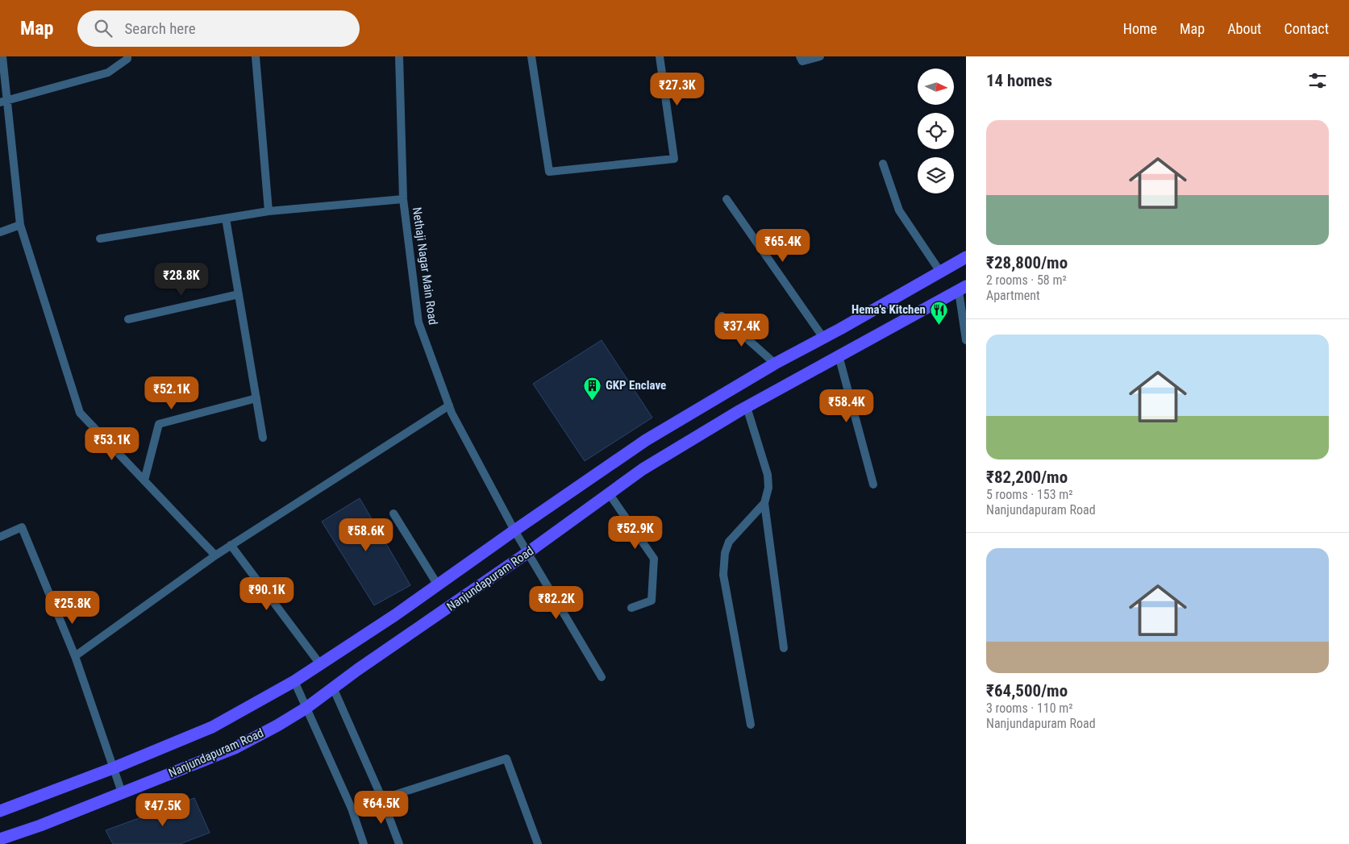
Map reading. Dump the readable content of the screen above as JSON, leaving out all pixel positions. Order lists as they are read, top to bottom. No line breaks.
{"streets":{"main road":["Nanjundapuram Road"],"street":["Nethaji Nagar Main Road"]},"crossings":[["Nethaji Nagar Main Road","Nanjundapuram Road"]],"places":{"restaurant":["Hema's Kitchen"],"building":["GKP Enclave"]},"north":"right","page":{"header":"Map","search":"Search here","nav":["Home","Map","About","Contact"],"heading":"14 homes","price":["₹27.3K","₹65.4K","₹28.8K","₹37.4K","₹52.1K","₹58.4K","₹53.1K","₹52.9K","₹58.6K","₹90.1K","₹82.2K","₹25.8K","₹64.5K","₹47.5K"],"list":[{"name":"₹28,800/mo","note":"2 rooms · 58 m² · Apartment"},{"name":"₹82,200/mo","note":"5 rooms · 153 m² · Nanjundapuram Road"},{"name":"₹64,500/mo","note":"3 rooms · 110 m² · Nanjundapuram Road"}]}}
